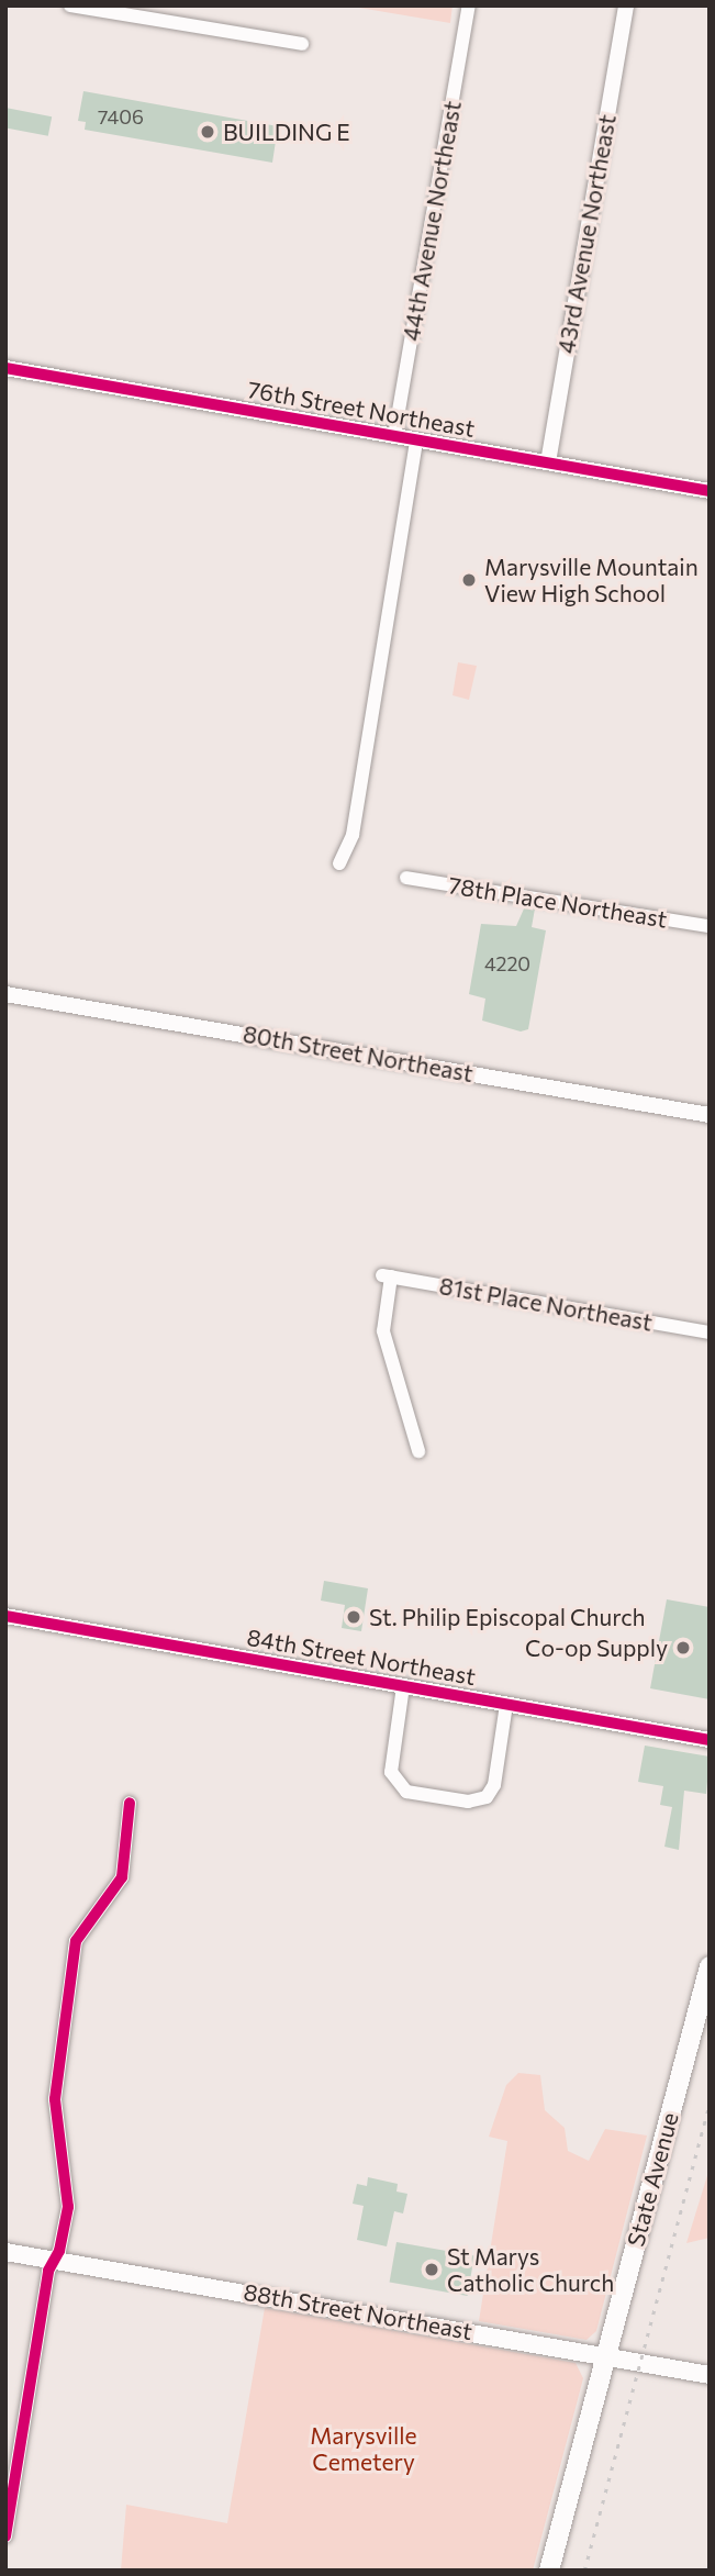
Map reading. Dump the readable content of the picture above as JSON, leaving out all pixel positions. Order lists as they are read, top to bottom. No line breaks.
{"streets":{"main road":["State Avenue","88th Street Northeast"],"street":["44th Avenue Northeast","43rd Avenue Northeast","76th Street Northeast","78th Place Northeast","80th Street Northeast","81st Place Northeast","84th Street Northeast"]},"crossings":[["44th Avenue Northeast","76th Street Northeast"],["43rd Avenue Northeast","76th Street Northeast"],["State Avenue","88th Street Northeast"]],"parks":["Marysville Cemetery"],"places":["BUILDING E","Marysville Mountain View High School","St. Philip Episcopal Church","Co-op Supply","St Marys Catholic Church"],"house_numbers":["7406","4220"]}
